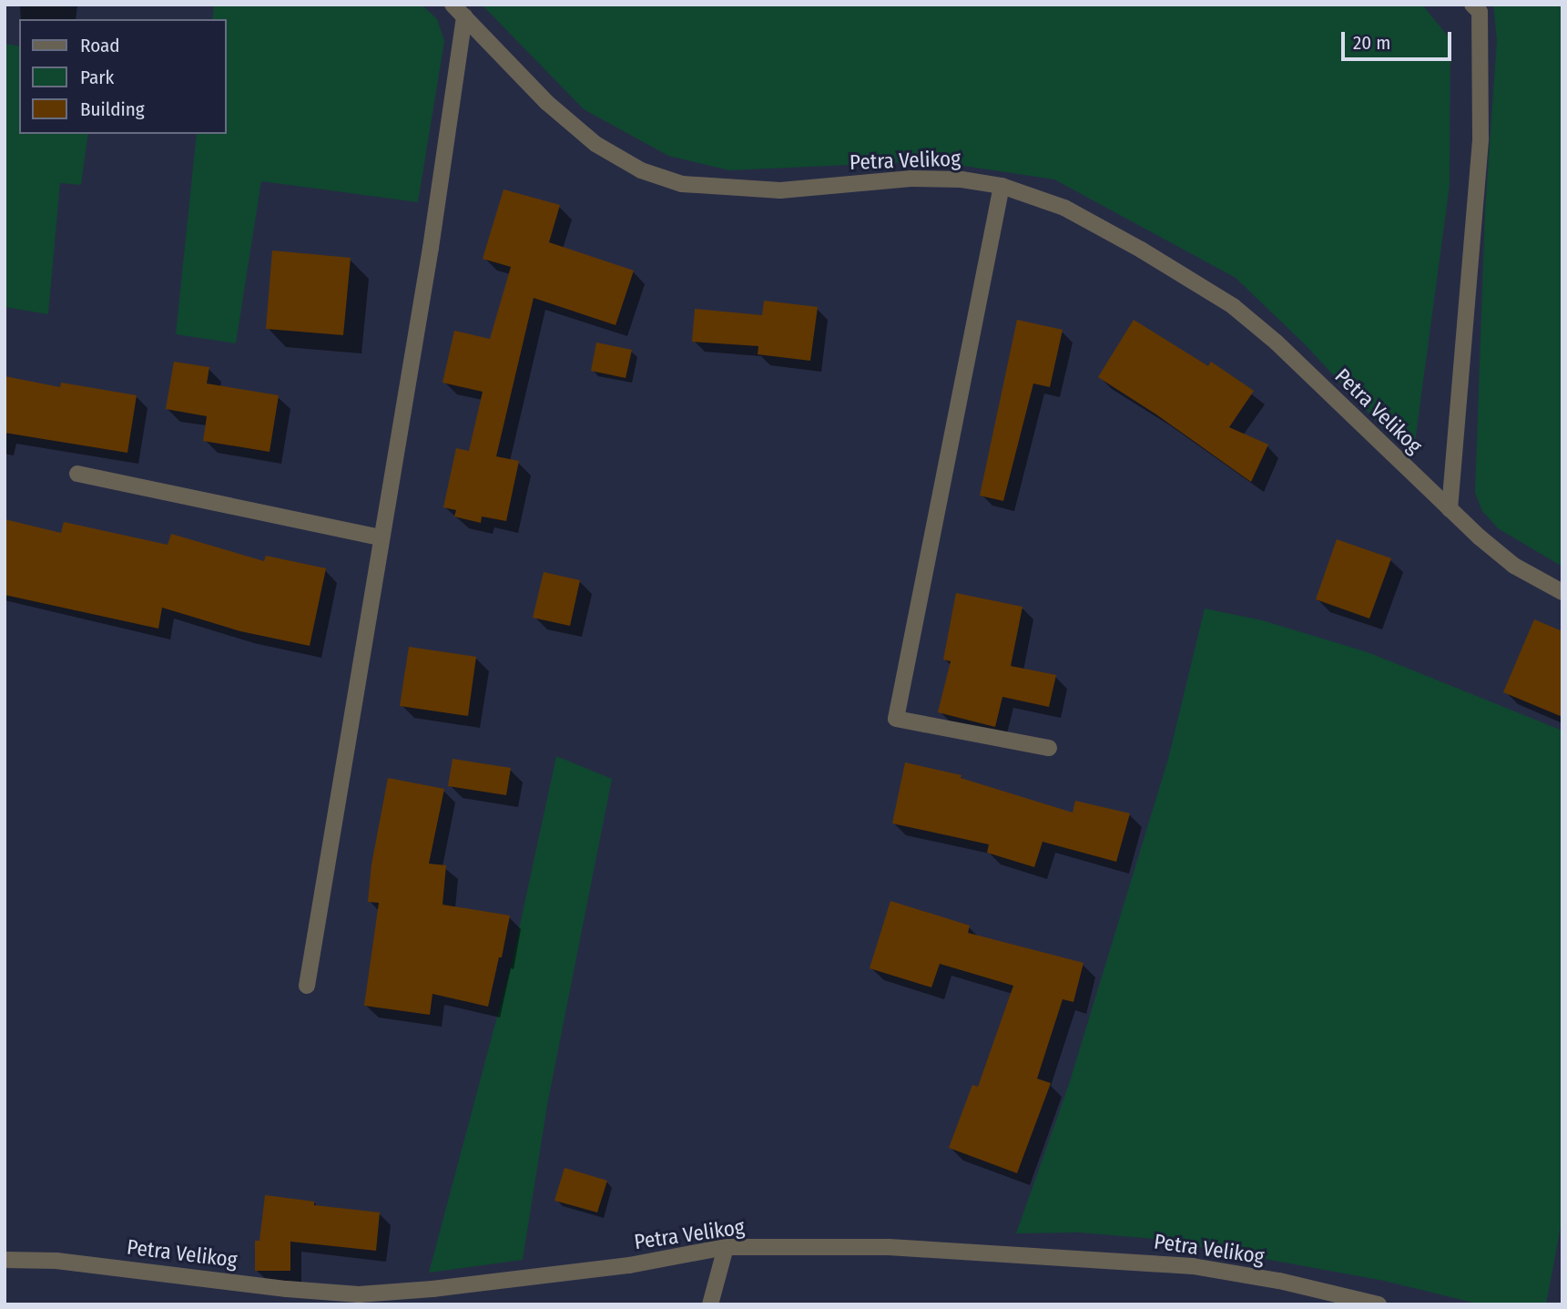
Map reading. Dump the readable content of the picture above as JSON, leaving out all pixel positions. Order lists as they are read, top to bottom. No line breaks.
{"streets":{"street":["Petra Velikog"]},"legend":["Road","Park","Building"],"scale_bar":"20 m"}
